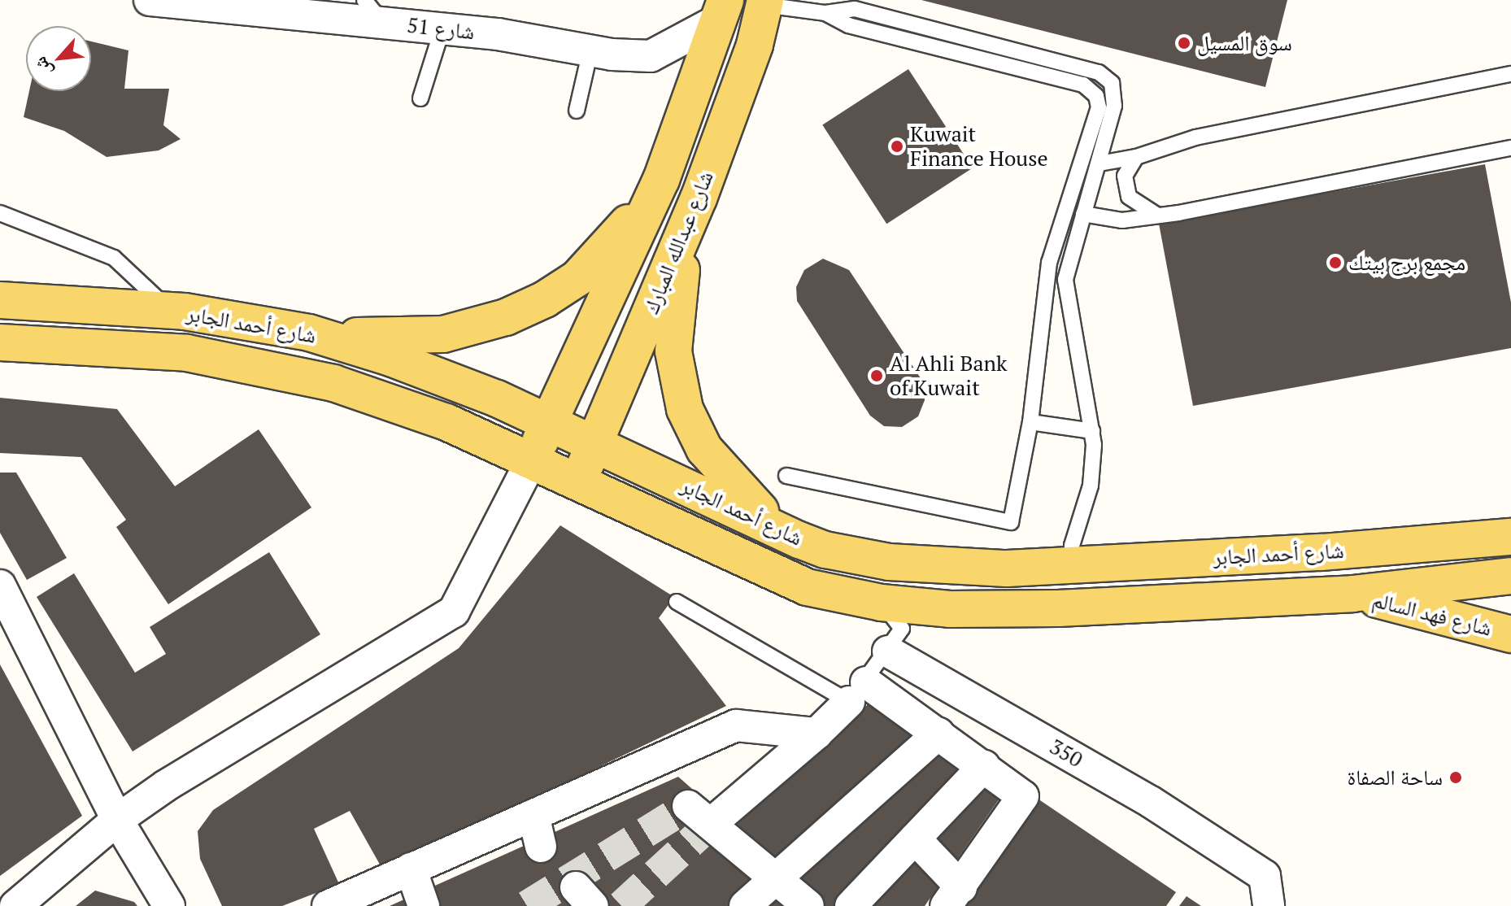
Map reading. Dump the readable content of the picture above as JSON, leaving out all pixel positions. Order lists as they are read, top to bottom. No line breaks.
{"streets":{"main road":["شارع عبدالله المبارك","شارع أحمد الجابر","شارع فهد السالم"],"street":["شارع 51","350"]},"crossings":[["شارع 51","شارع عبدالله المبارك"],["شارع عبدالله المبارك","شارع أحمد الجابر"],["شارع أحمد الجابر","شارع فهد السالم"]],"places":["سوق المسيل","Kuwait Finance House","مجمع برج بيتك","Al Ahli Bank of Kuwait","ساحة الصفاة"],"north":"bottom left"}
